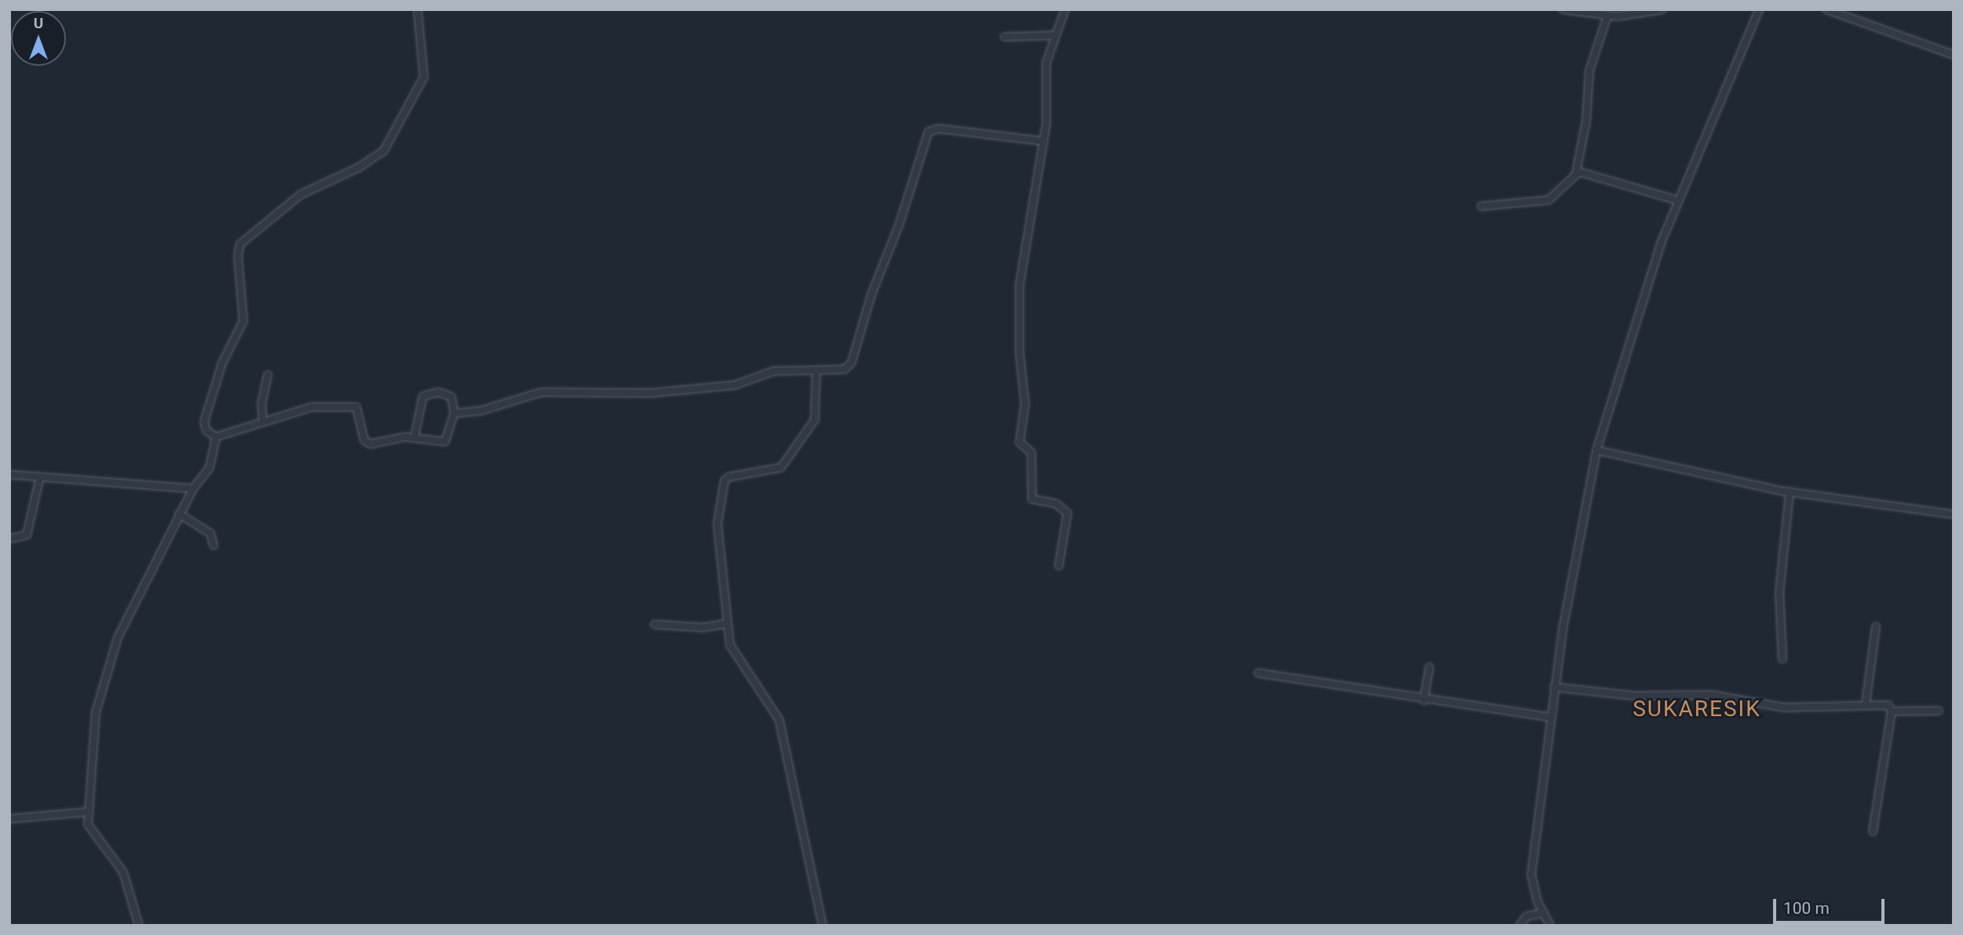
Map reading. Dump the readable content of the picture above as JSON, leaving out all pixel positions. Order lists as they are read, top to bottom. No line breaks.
{"districts":["SUKARESIK"],"scale_bar":"100 m","north":"top"}
